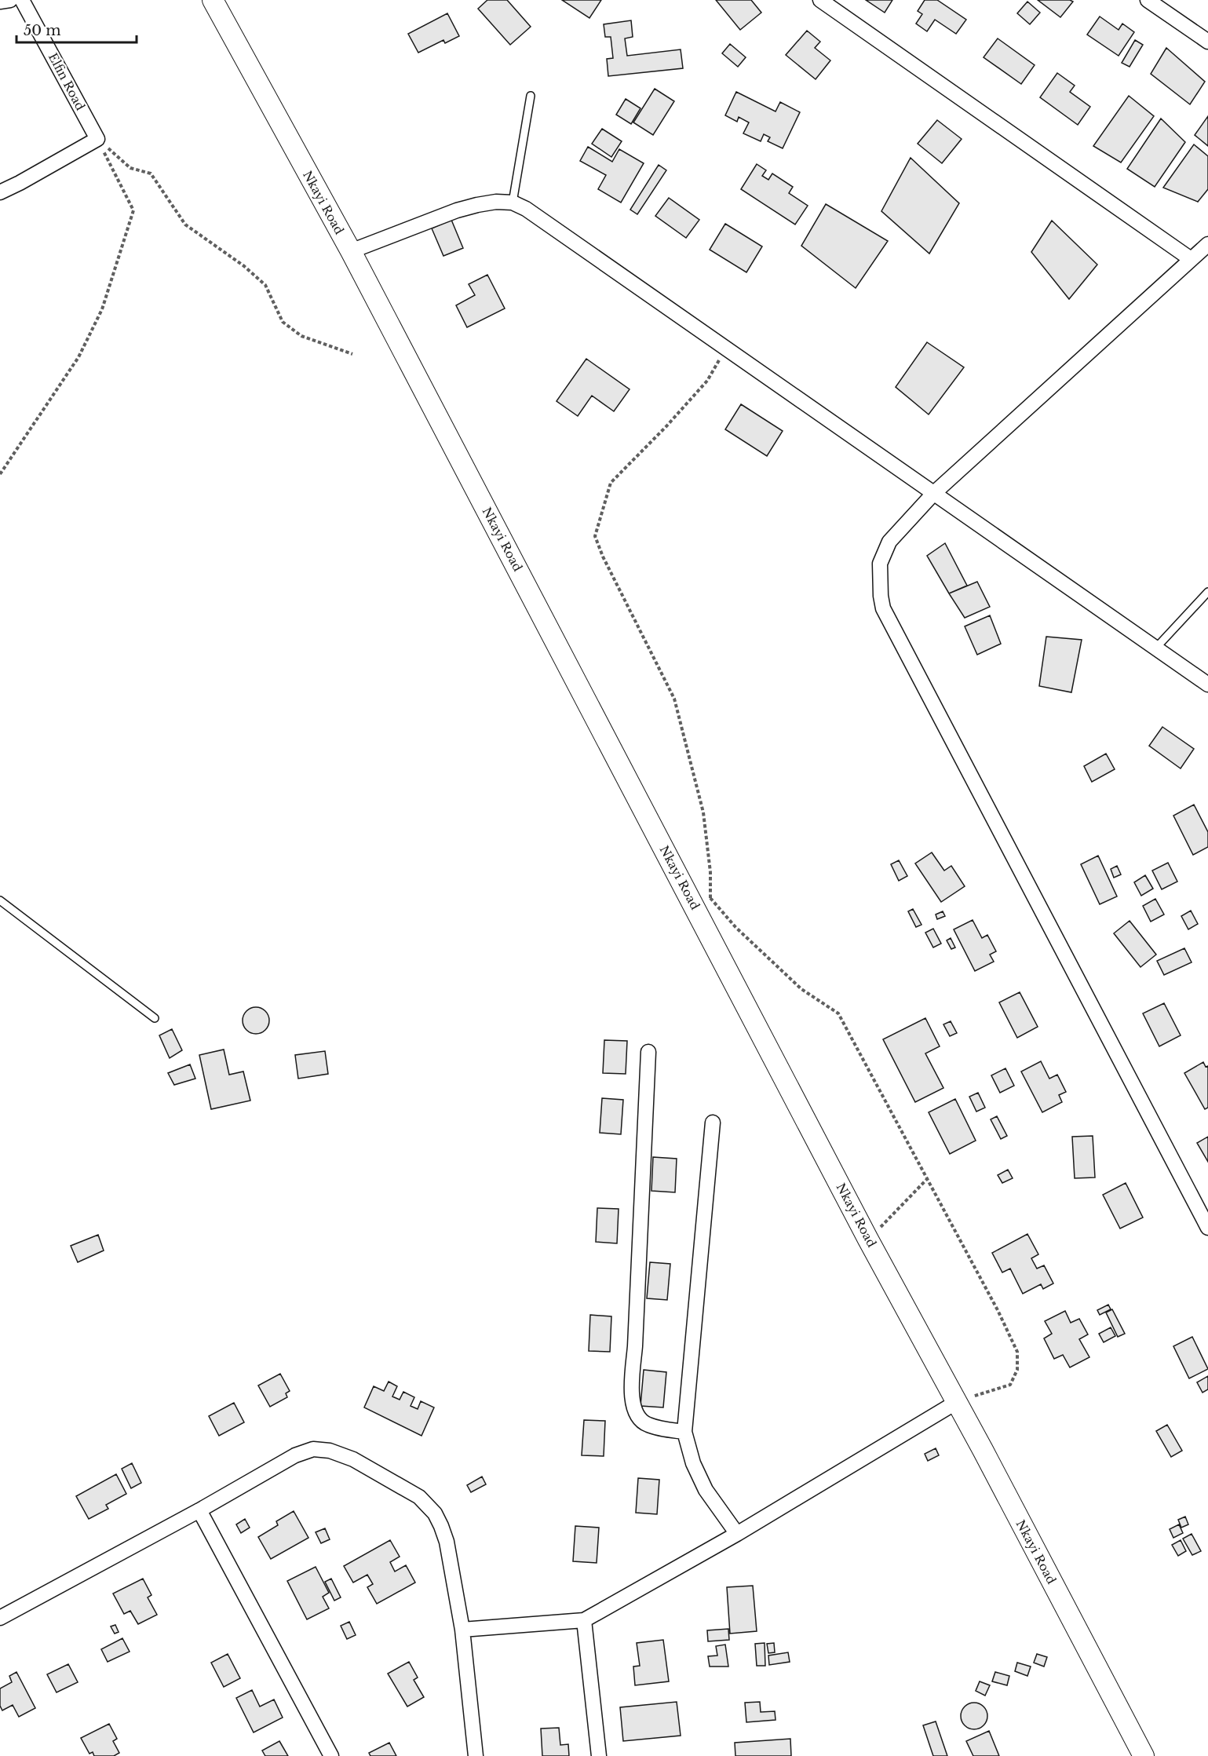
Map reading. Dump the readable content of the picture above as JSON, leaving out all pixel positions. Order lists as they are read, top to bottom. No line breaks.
{"streets":{"main road":["Nkayi Road"],"street":["Elfin Road"]},"scale_bar":"50 m"}
